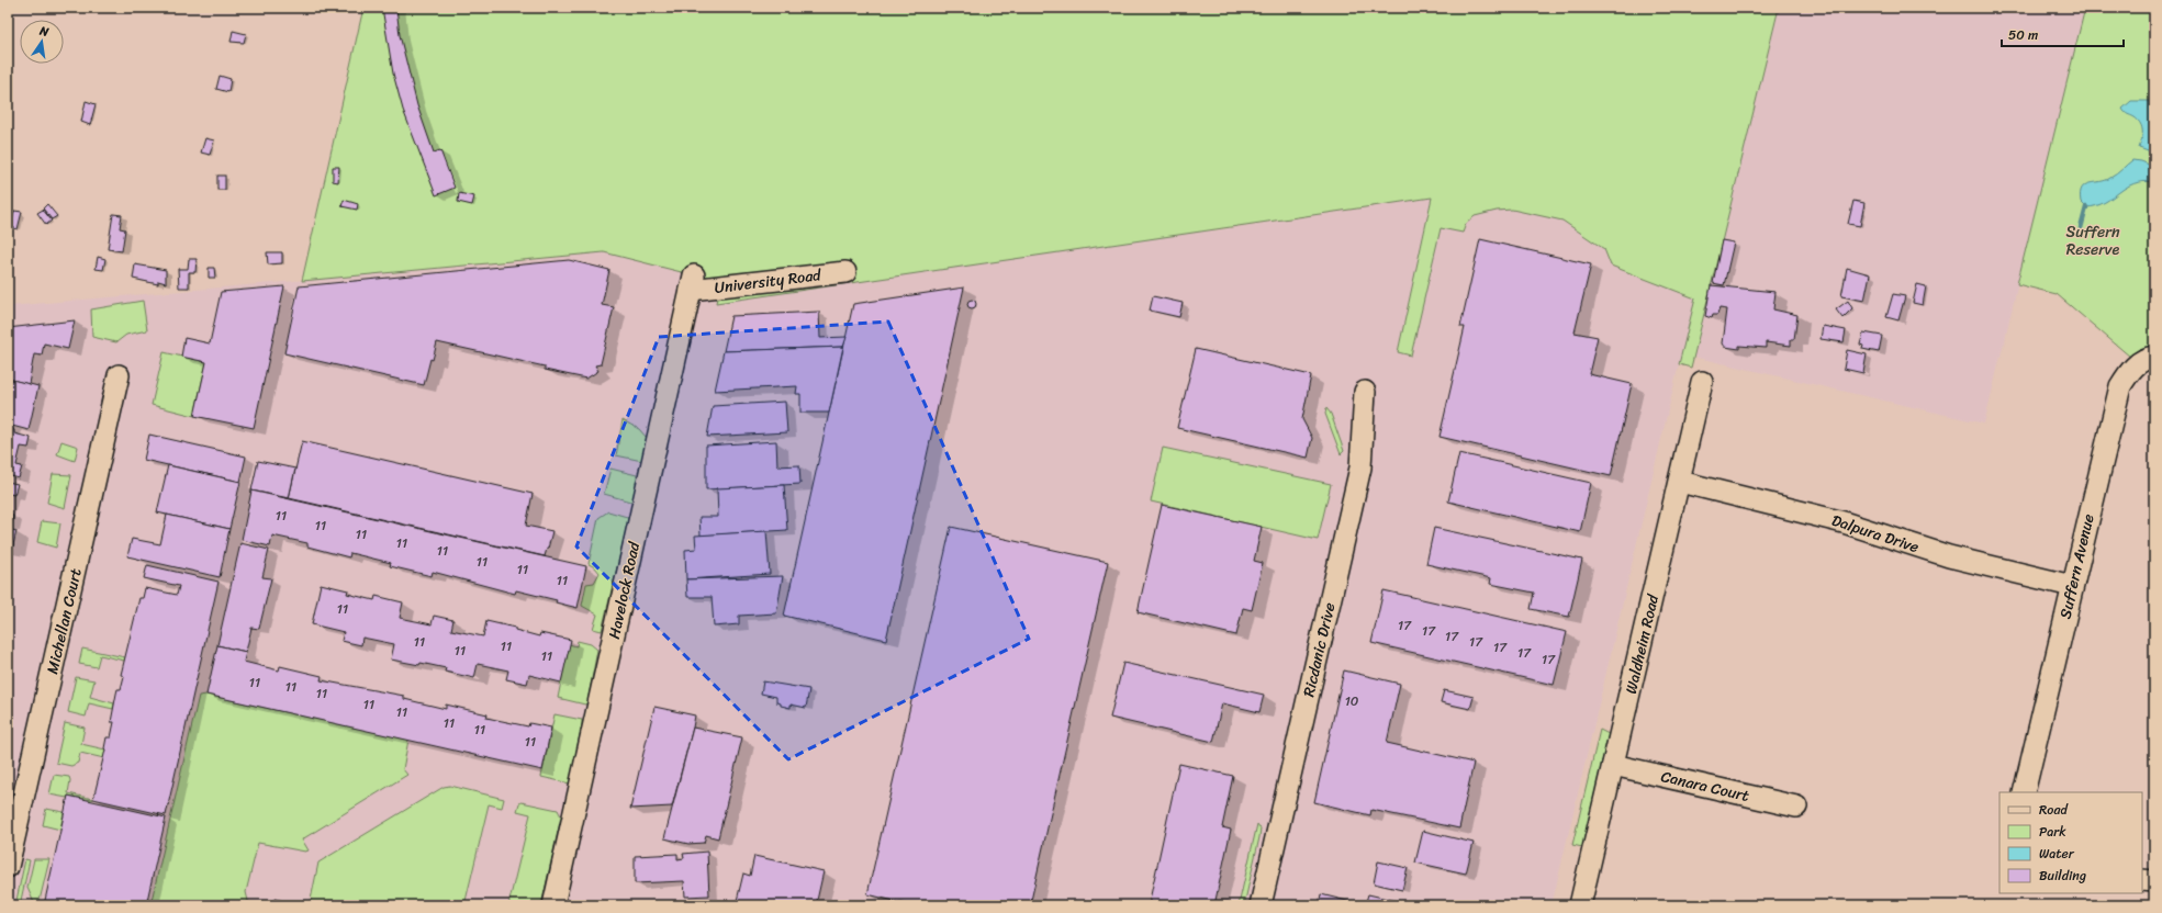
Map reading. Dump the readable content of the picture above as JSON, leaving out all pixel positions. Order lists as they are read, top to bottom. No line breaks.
{"streets":{"street":["University Road","Dalpura Drive","Suffern Avenue","Havelock Road","Michellan Court","Waldheim Road","Ricdanic Drive","Canara Court"]},"crossings":[["University Road","Havelock Road"],["Dalpura Drive","Suffern Avenue"],["Dalpura Drive","Waldheim Road"],["Waldheim Road","Canara Court"]],"parks":["Suffern Reserve"],"house_numbers":["11","11","11","11","11","11","11","11","11","17","17","17","11","17","11","17","11","17","11","17","11","11","11","10","11","11","11","11","11"],"legend":["Road","Park","Water","Building"],"scale_bar":"50 m","north":"top"}
